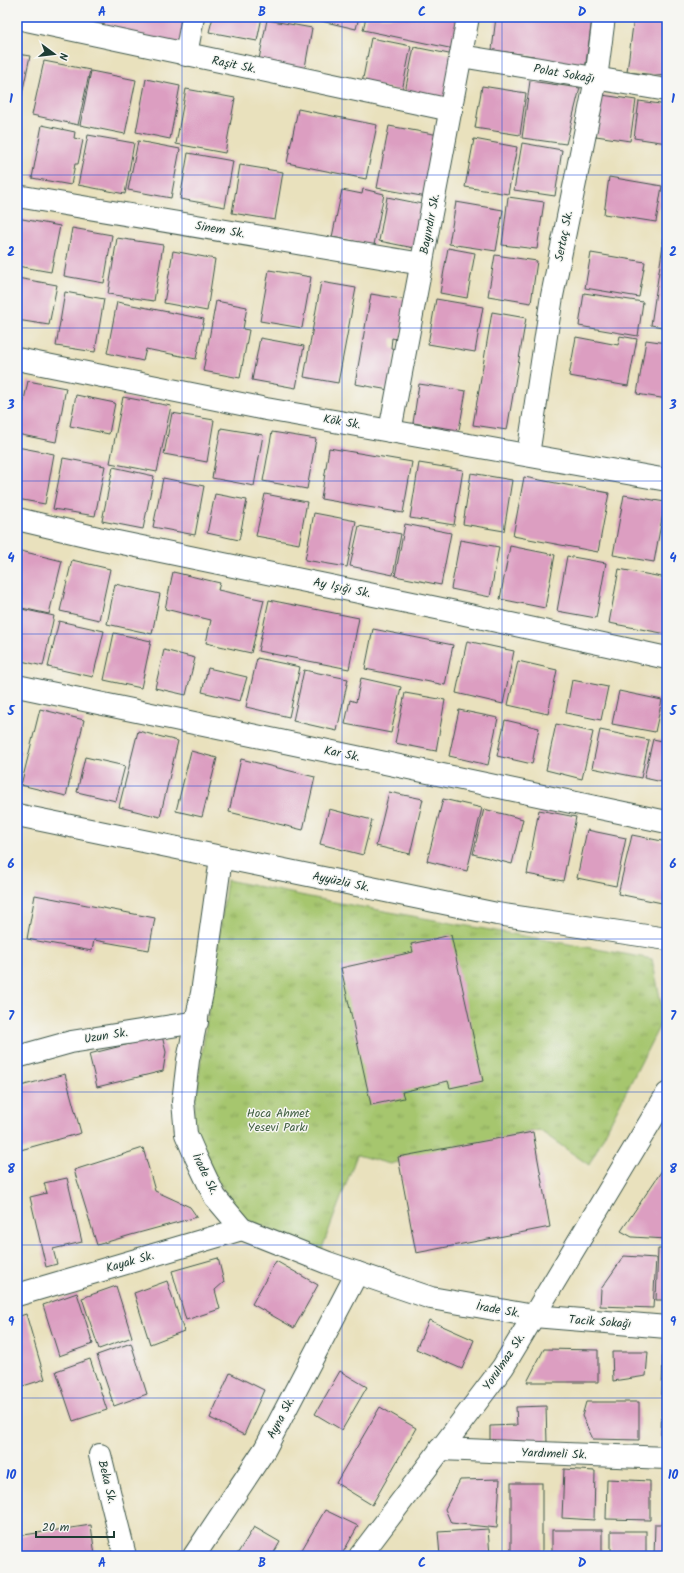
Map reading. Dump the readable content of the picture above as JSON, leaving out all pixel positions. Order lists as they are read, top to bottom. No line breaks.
{"streets":{"street":["Raşit Sk.","Polat Sokağı","Bayındır Sk.","Sinem Sk.","Sertaç Sk.","Kök Sk.","Ay Işığı Sk.","Kar Sk.","Ayyüzlü Sk.","Uzun Sk.","İrade Sk.","Kayak Sk.","Tacik Sokağı","Yorulmaz Sk.","Ayna Sk.","Yardımeli Sk.","Beka Sk."]},"crossings":[["Raşit Sk.","Bayındır Sk."],["Polat Sokağı","Bayındır Sk."],["Polat Sokağı","Sertaç Sk."],["Bayındır Sk.","Sinem Sk."],["Bayındır Sk.","Kök Sk."],["Sertaç Sk.","Kök Sk."],["Ayyüzlü Sk.","İrade Sk."],["Uzun Sk.","İrade Sk."],["İrade Sk.","Kayak Sk."],["İrade Sk.","Tacik Sokağı"],["İrade Sk.","Yorulmaz Sk."],["İrade Sk.","Ayna Sk."],["Tacik Sokağı","Yorulmaz Sk."],["Yorulmaz Sk.","Yardımeli Sk."]],"parks":["Hoca Ahmet Yesevi Parkı"],"scale_bar":"20 m","north":"right","grid":{"columns":["A","B","C","D"],"rows":["1","2","3","4","5","6","7","8","9","10"]}}
